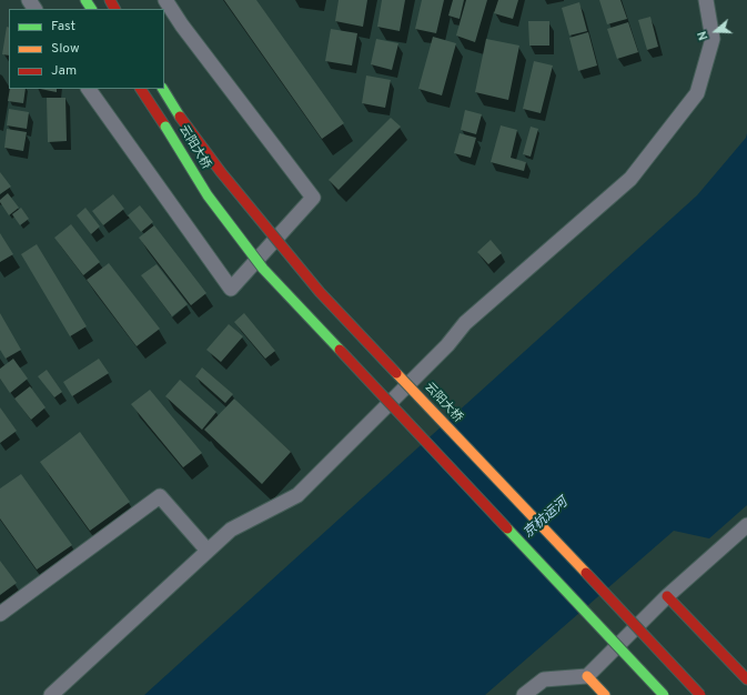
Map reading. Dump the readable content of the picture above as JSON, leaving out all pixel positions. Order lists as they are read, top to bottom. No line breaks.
{"streets":{"street":["云阳大桥"]},"water":["京杭运河"],"legend":["Fast","Slow","Jam"],"north":"left"}
